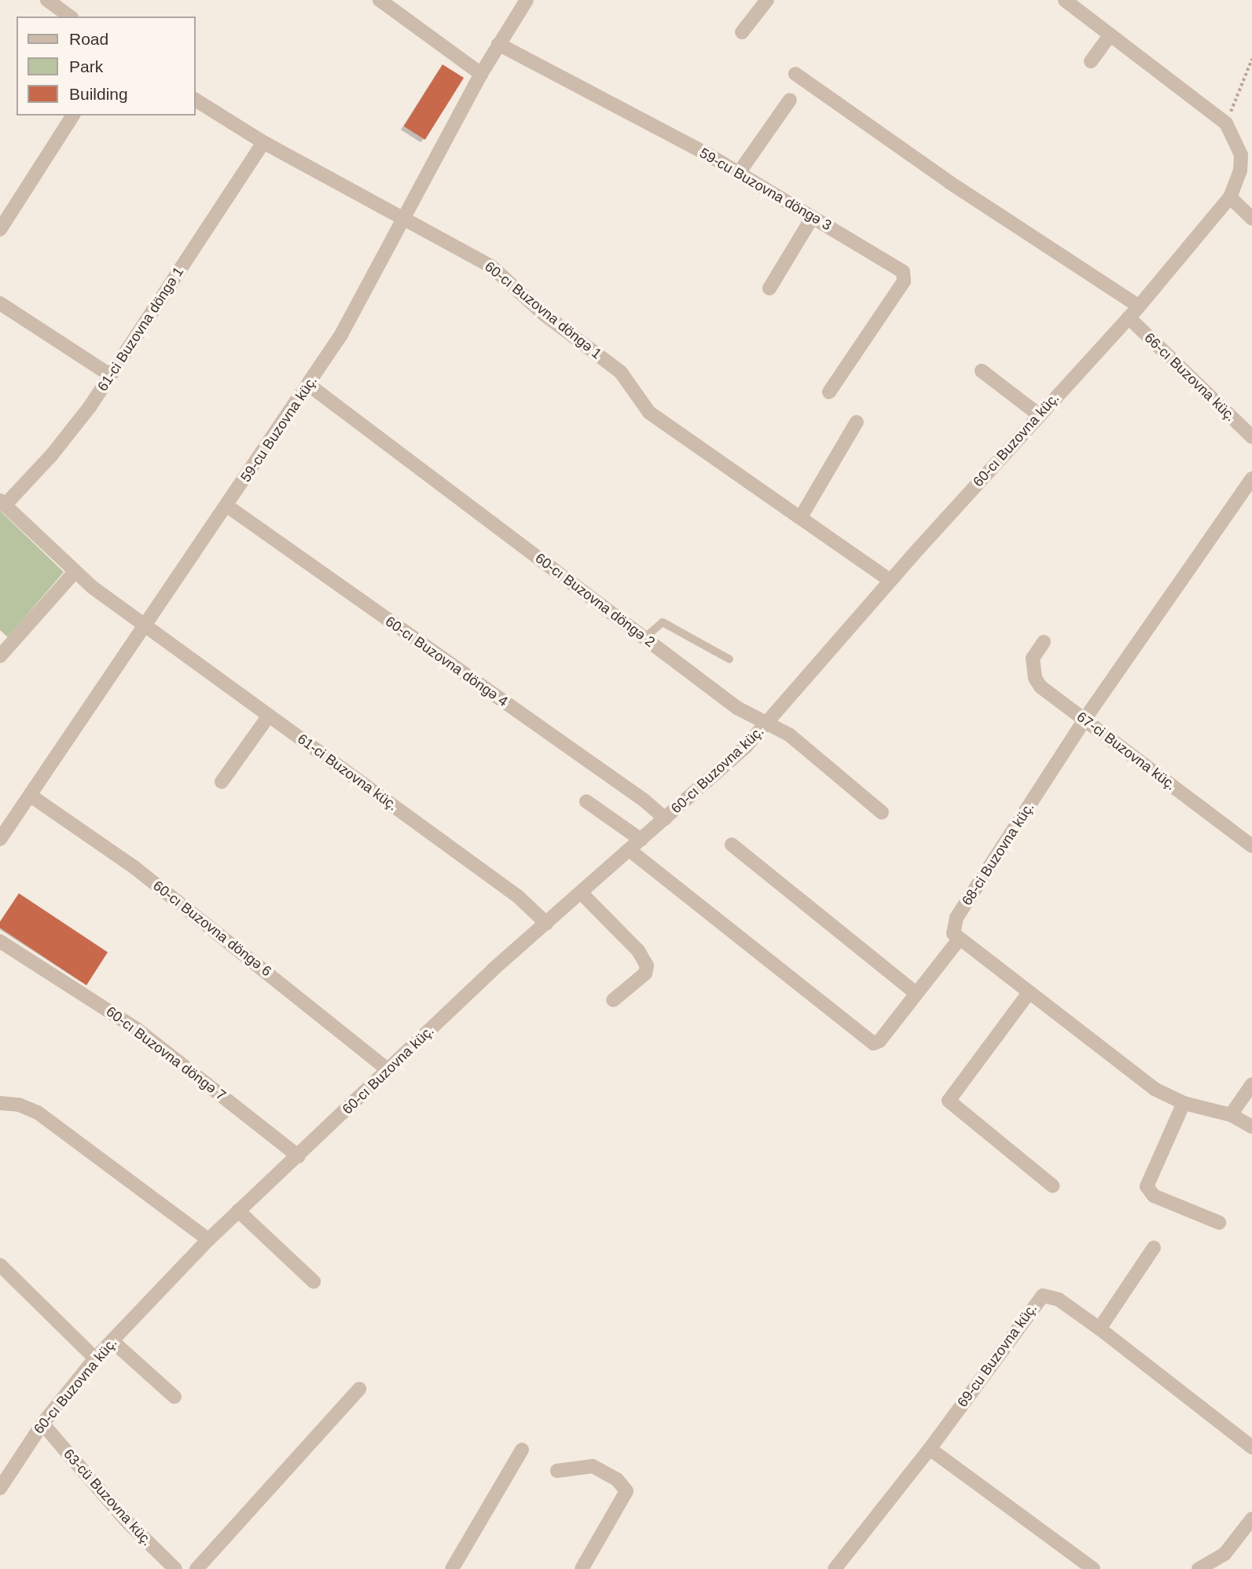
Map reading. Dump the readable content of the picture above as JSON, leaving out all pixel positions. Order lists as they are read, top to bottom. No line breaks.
{"streets":{"street":["59-cu Buzovna döngə 3","60-cı Buzovna döngə 1","61-ci Buzovna döngə 1","66-cı Buzovna küç.","59-cu Buzovna küç.","60-cı Buzovna küç.","60-cı Buzovna döngə 2","60-cı Buzovna döngə 4","67-ci Buzovna küç.","61-ci Buzovna küç.","68-ci Buzovna küç.","60-cı Buzovna döngə 6","60-cı Buzovna döngə 7","69-cu Buzovna küç.","63-cü Buzovna küç."]},"crossings":[["59-cu Buzovna döngə 3","59-cu Buzovna küç."],["60-cı Buzovna döngə 1","61-ci Buzovna döngə 1"],["60-cı Buzovna döngə 1","59-cu Buzovna küç."],["60-cı Buzovna döngə 1","60-cı Buzovna küç."],["61-ci Buzovna döngə 1","61-ci Buzovna küç."],["66-cı Buzovna küç.","60-cı Buzovna küç."],["59-cu Buzovna küç.","60-cı Buzovna döngə 2"],["59-cu Buzovna küç.","60-cı Buzovna döngə 4"],["59-cu Buzovna küç.","61-ci Buzovna küç."],["59-cu Buzovna küç.","60-cı Buzovna döngə 6"],["60-cı Buzovna küç.","60-cı Buzovna döngə 2"],["60-cı Buzovna küç.","60-cı Buzovna döngə 4"],["60-cı Buzovna küç.","61-ci Buzovna küç."],["60-cı Buzovna küç.","60-cı Buzovna döngə 6"],["60-cı Buzovna küç.","60-cı Buzovna döngə 7"],["60-cı Buzovna küç.","63-cü Buzovna küç."],["67-ci Buzovna küç.","68-ci Buzovna küç."]],"legend":["Road","Park","Building"]}
